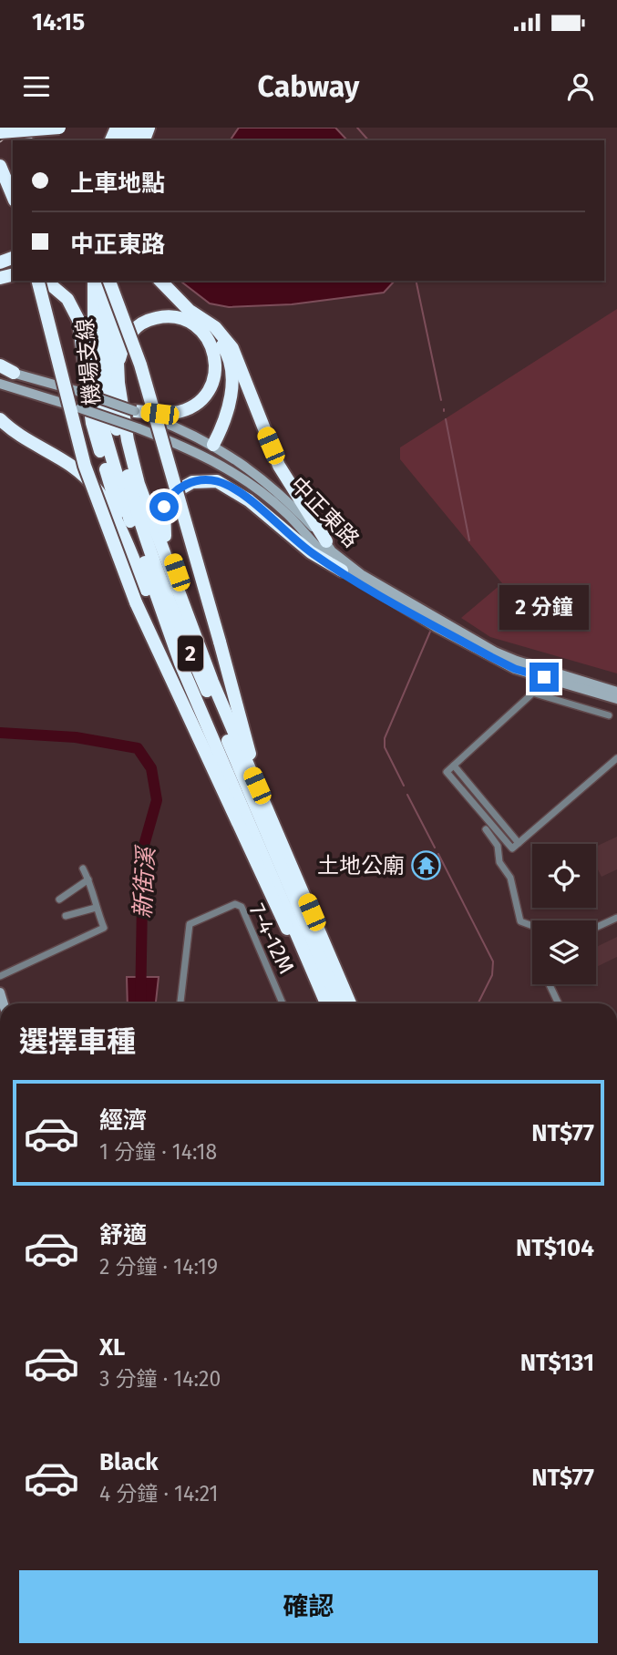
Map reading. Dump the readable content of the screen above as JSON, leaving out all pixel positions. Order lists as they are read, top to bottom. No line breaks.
{"streets":{"highway":["機場支線","2"],"main road":["中正東路"],"street":["7-4-12M"]},"water":["新街溪"],"places":{"temple":["土地公廟"]},"page":{"status":"14:15","header":"Cabway","banner":["上車地點","中正東路"],"bubble":"2 分鐘","heading":"選擇車種","list":[{"name":"經濟","note":"1 分鐘 · 14:18","value":"NT$77"},{"name":"舒適","note":"2 分鐘 · 14:19","value":"NT$104"},{"name":"XL","note":"3 分鐘 · 14:20","value":"NT$131"},{"name":"Black","note":"4 分鐘 · 14:21","value":"NT$77"}],"buttons":"確認"}}
